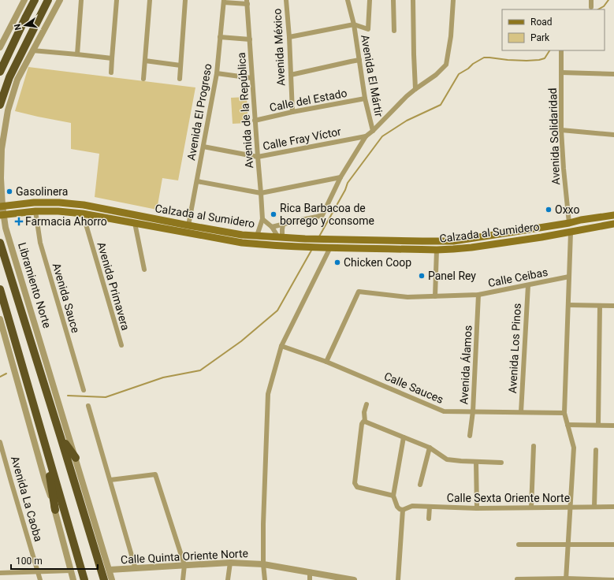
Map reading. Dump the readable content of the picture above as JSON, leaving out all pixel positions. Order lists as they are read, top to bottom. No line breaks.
{"streets":{"highway":["Libramiento Norte"],"main road":["Calzada al Sumidero"],"street":["Avenida México","Avenida El Mártir","Calle del Estado","Avenida de la República","Avenida El Progreso","Avenida Solidaridad","Calle Fray Víctor","Calle Ceibas","Avenida Primavera","Avenida Sauce","Avenida Los Pinos","Avenida Álamos","Calle Sauces","Calle Sexta Oriente Norte","Avenida La Caoba","Calle Quinta Oriente Norte"]},"crossings":[["Avenida México","Calle del Estado"],["Avenida El Mártir","Calle del Estado"],["Calle del Estado","Avenida de la República"],["Avenida de la República","Calle Fray Víctor"],["Avenida de la República","Calzada al Sumidero"],["Avenida El Progreso","Calle Fray Víctor"],["Avenida El Progreso","Calzada al Sumidero"],["Avenida Solidaridad","Calzada al Sumidero"],["Calzada al Sumidero","Libramiento Norte"],["Calzada al Sumidero","Avenida Primavera"],["Calzada al Sumidero","Avenida Sauce"],["Calle Ceibas","Avenida Los Pinos"],["Calle Ceibas","Avenida Álamos"],["Calle Ceibas","Calle Sauces"],["Libramiento Norte","Calle Quinta Oriente Norte"],["Avenida Los Pinos","Calle Sauces"],["Avenida Álamos","Calle Sauces"]],"places":{"other":["Gasolinera","Oxxo","Rica Barbacoa de borrego y consome","Chicken Coop","Panel Rey"],"health":["Farmacia Ahorro"]},"legend":["Road","Park"],"scale_bar":"100 m","north":"left"}
